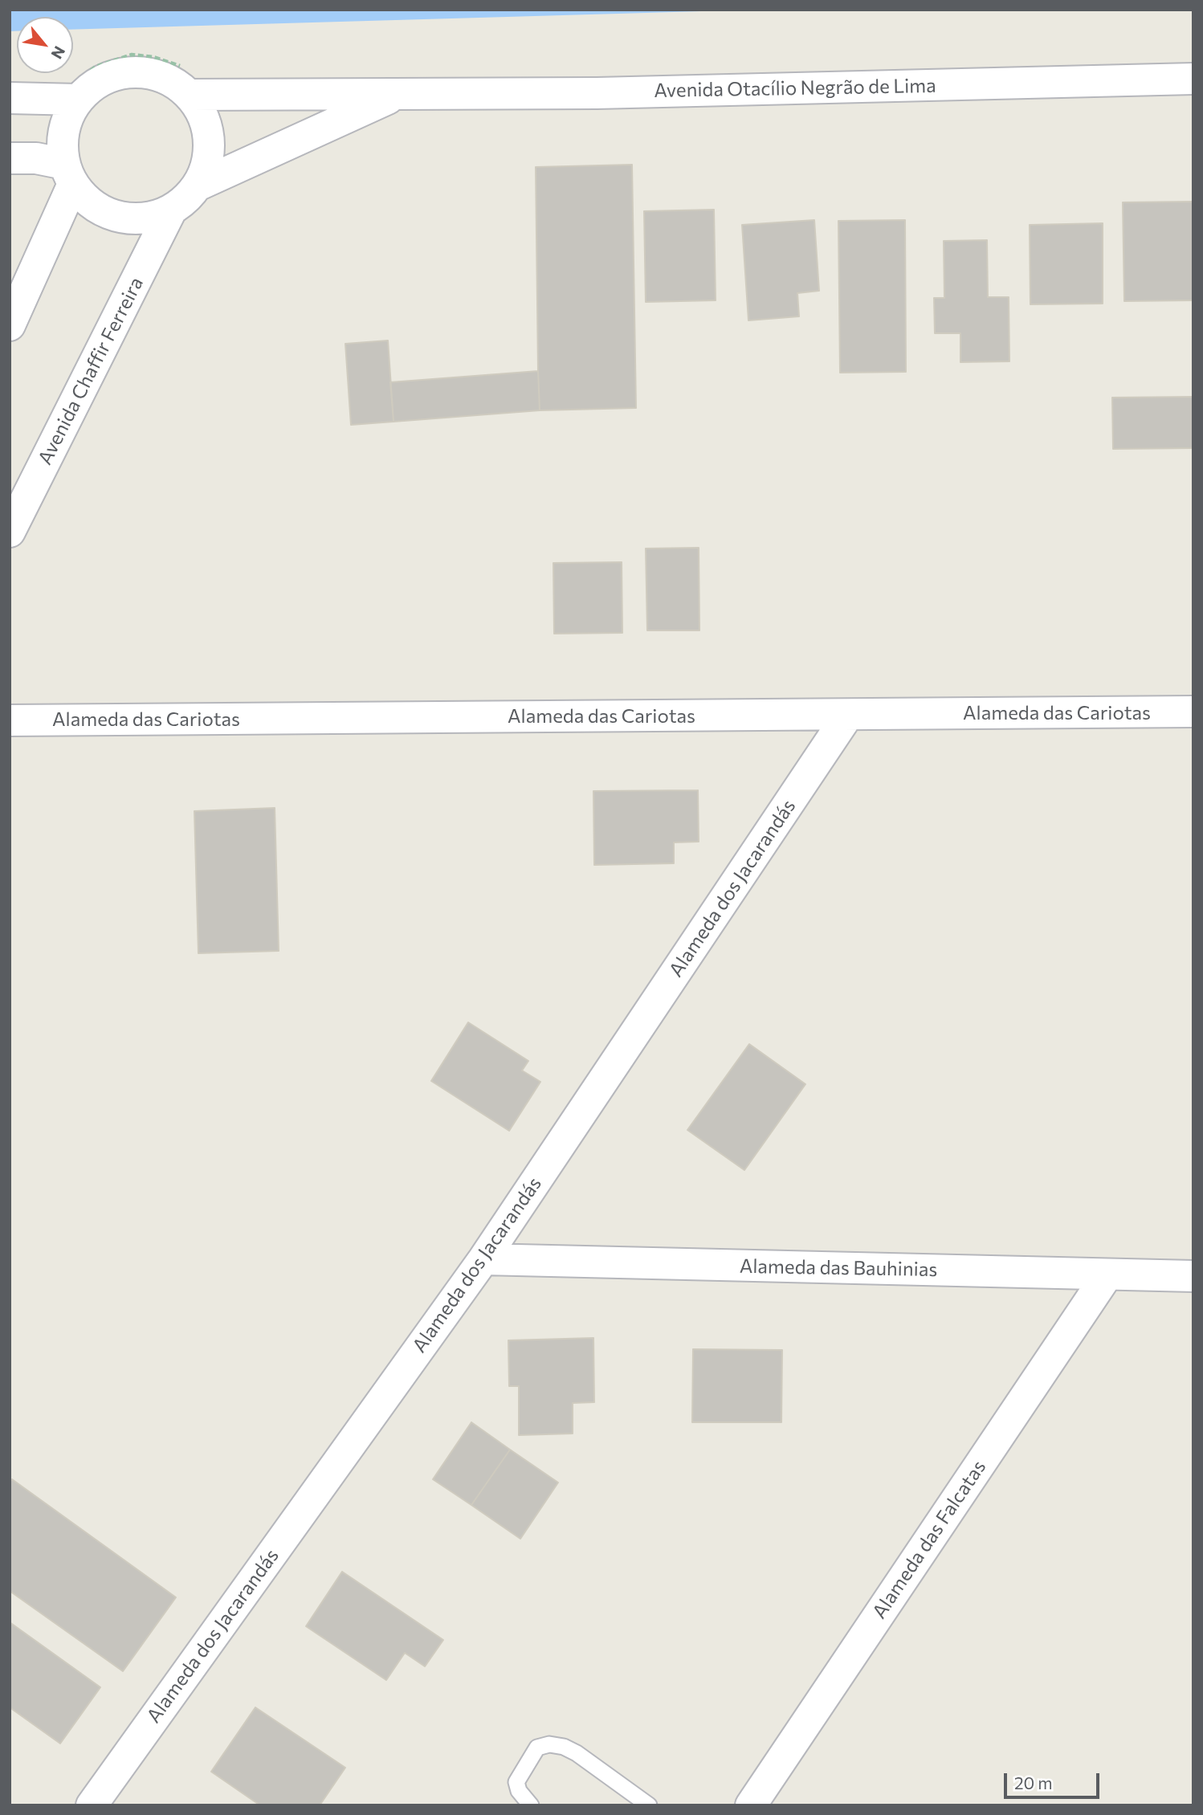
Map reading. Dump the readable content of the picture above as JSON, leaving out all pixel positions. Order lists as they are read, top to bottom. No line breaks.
{"streets":{"street":["Avenida Otacílio Negrão de Lima","Avenida Chaffir Ferreira","Alameda das Cariotas","Alameda dos Jacarandás","Alameda das Bauhinias","Alameda das Falcatas"]},"crossings":[["Avenida Otacílio Negrão de Lima","Avenida Chaffir Ferreira"],["Alameda das Cariotas","Alameda dos Jacarandás"],["Alameda dos Jacarandás","Alameda das Bauhinias"],["Alameda das Bauhinias","Alameda das Falcatas"]],"scale_bar":"20 m","north":"bottom right"}
